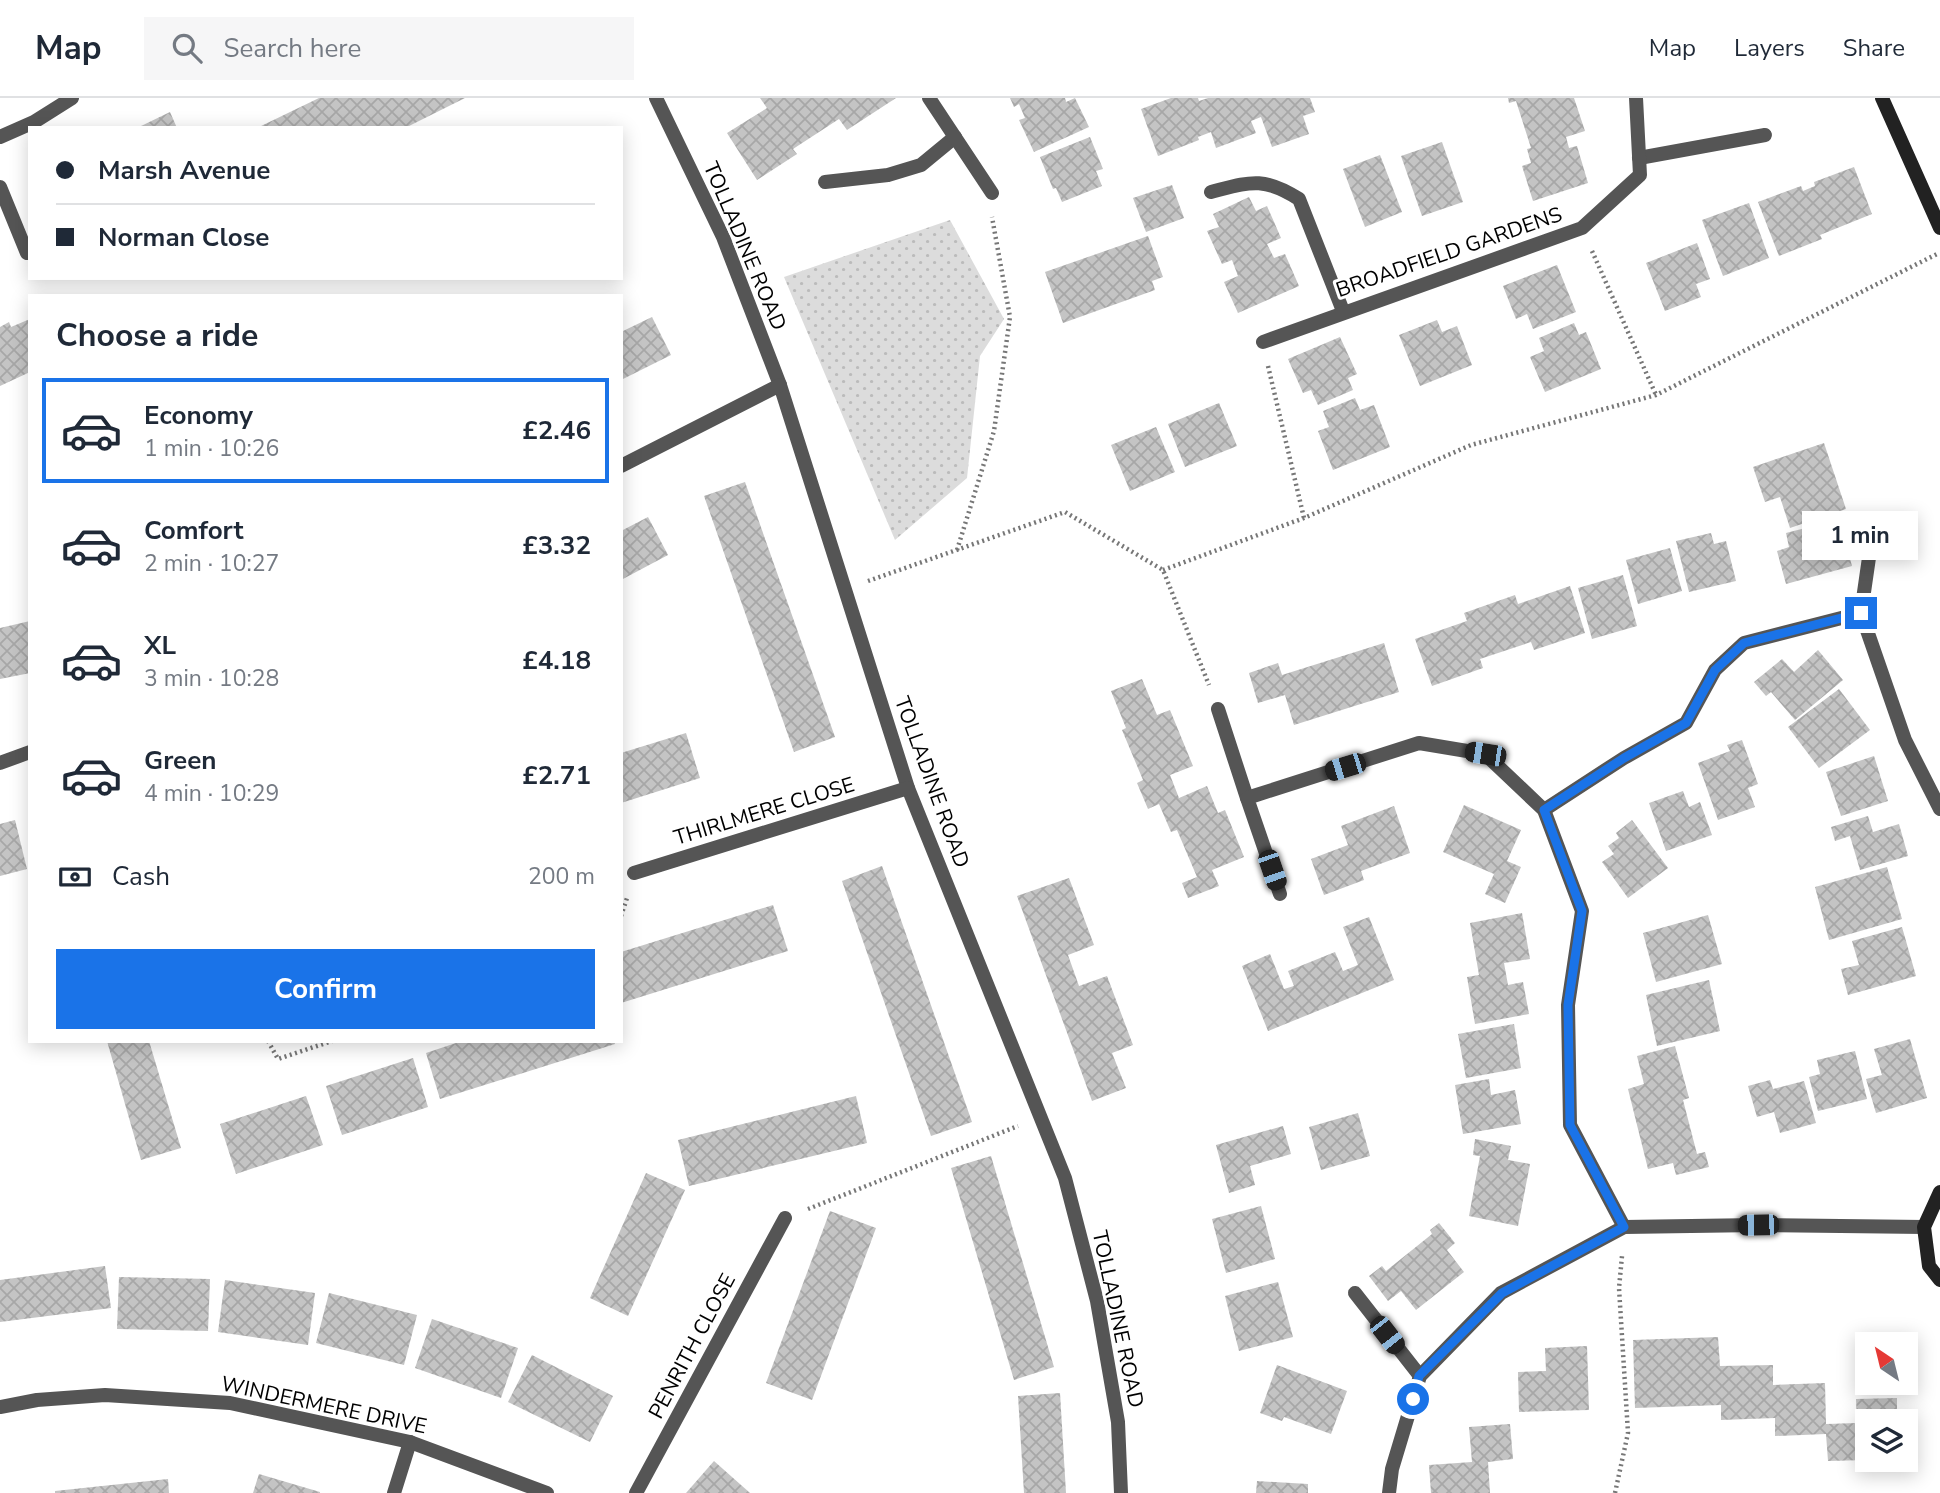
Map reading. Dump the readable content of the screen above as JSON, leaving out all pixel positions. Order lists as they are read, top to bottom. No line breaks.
{"streets":{"street":["TOLLADINE ROAD","BROADFIELD GARDENS","THIRLMERE CLOSE","PENRITH CLOSE","WINDERMERE DRIVE"]},"crossings":[["TOLLADINE ROAD","THIRLMERE CLOSE"]],"north":"top left","page":{"header":"Map","search":"Search here","nav":["Map","Layers","Share"],"banner":["Marsh Avenue","Norman Close"],"heading":"Choose a ride","list":[{"name":"Economy","note":"1 min · 10:26","value":"£2.46"},{"name":"Comfort","note":"2 min · 10:27","value":"£3.32"},{"name":"XL","note":"3 min · 10:28","value":"£4.18"},{"name":"Green","note":"4 min · 10:29","value":"£2.71"}],"bubble":"1 min","pay":["Cash","200 m"],"buttons":"Confirm"}}
